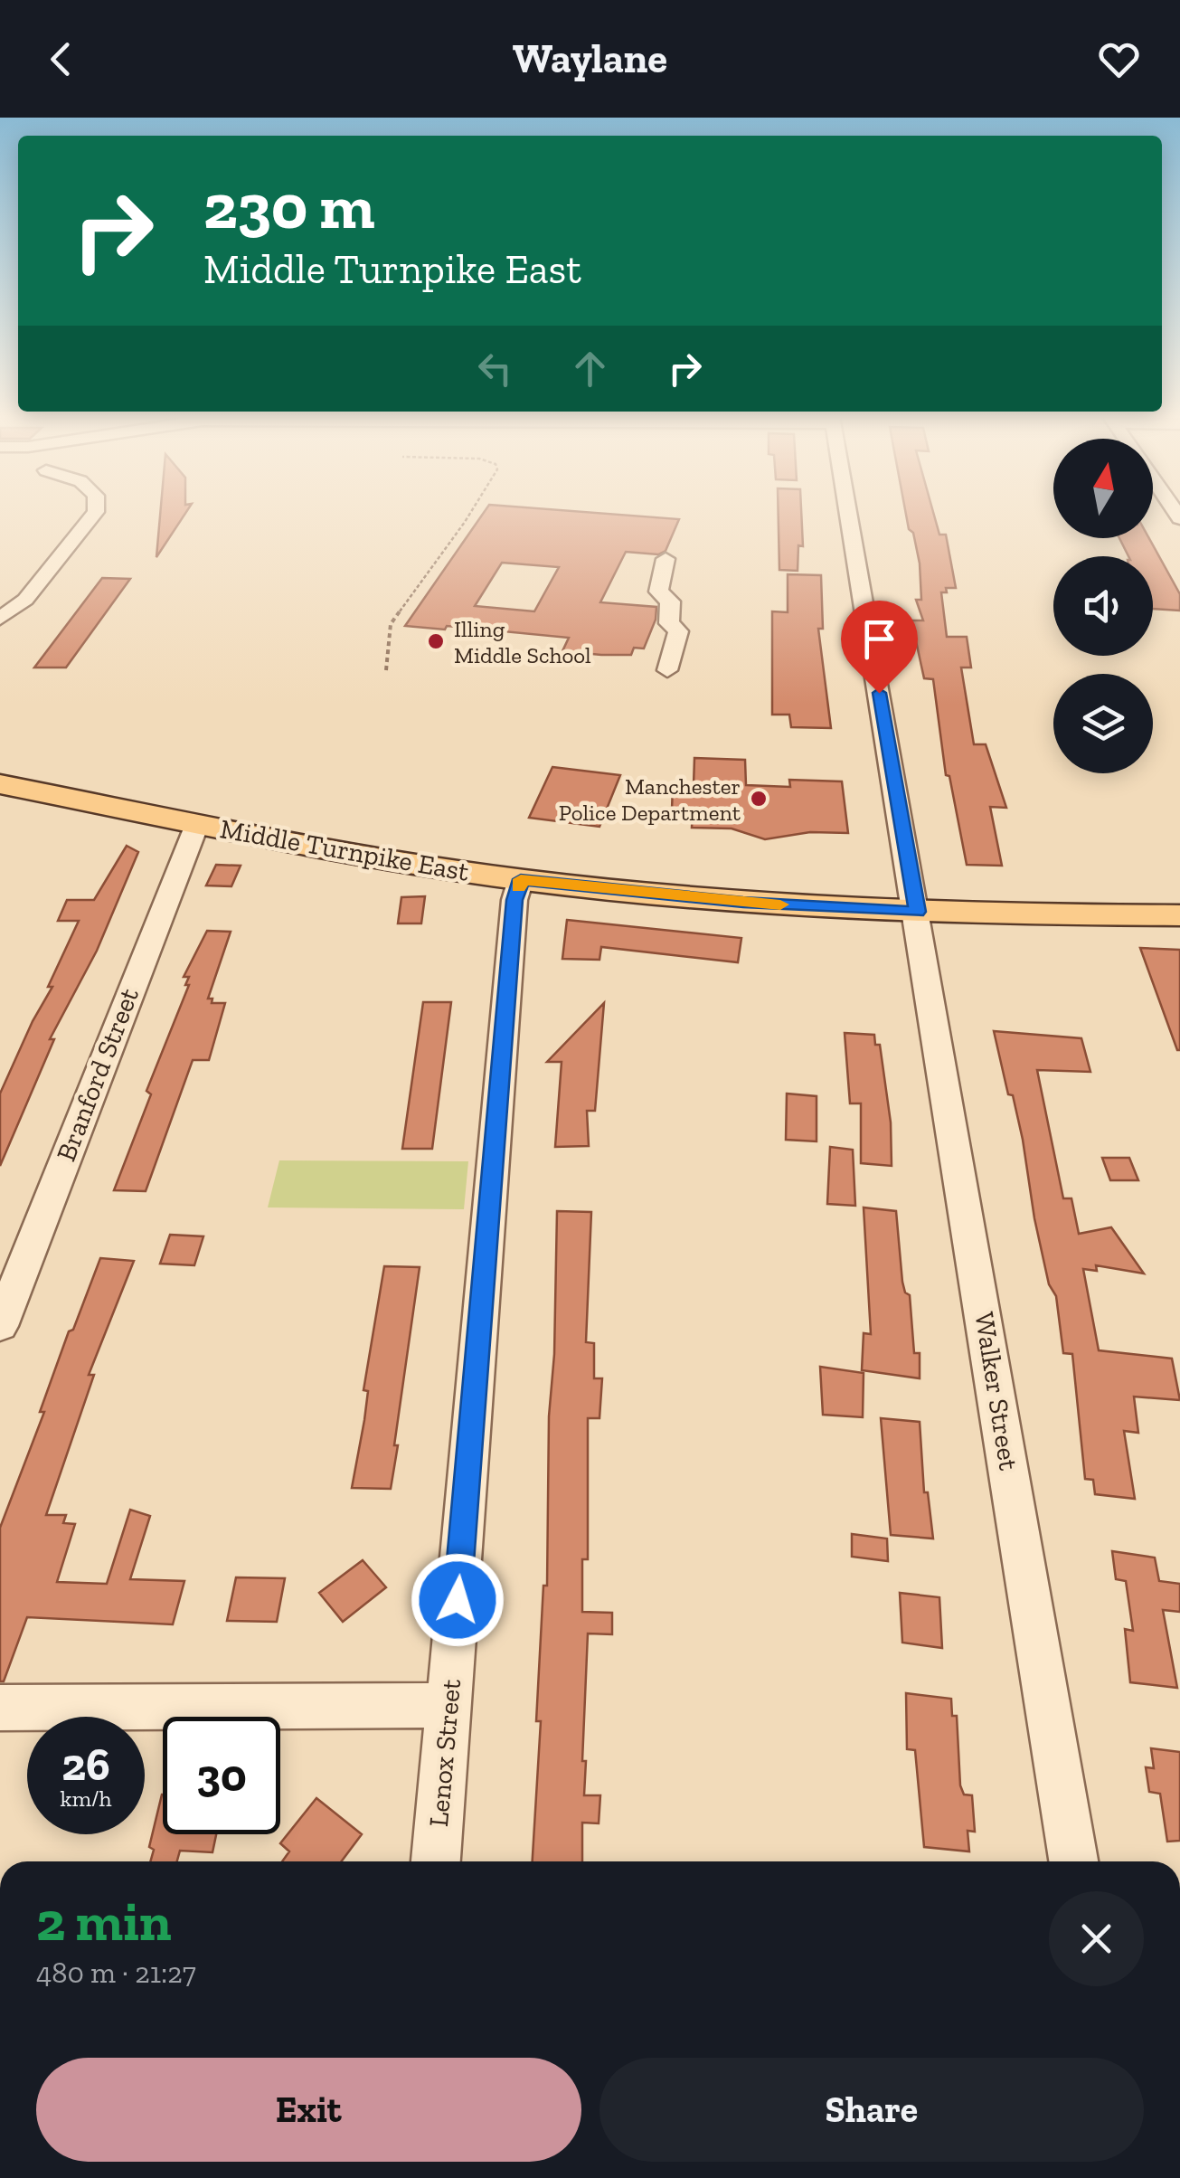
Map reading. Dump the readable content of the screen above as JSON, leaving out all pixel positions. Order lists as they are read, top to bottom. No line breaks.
{"streets":{"main road":["Middle Turnpike East"],"street":["Branford Street","Walker Street","Lenox Street"]},"crossings":[["Middle Turnpike East","Branford Street"],["Middle Turnpike East","Walker Street"],["Middle Turnpike East","Lenox Street"]],"places":["Illing Middle School","Manchester Police Department"],"north":"top","page":{"header":"Waylane","turn":["230 m","Middle Turnpike East"],"speed":"26 km/h","limit":"30","heading":["2 min","480 m · 21:27"],"buttons":["Exit","Share"]}}
